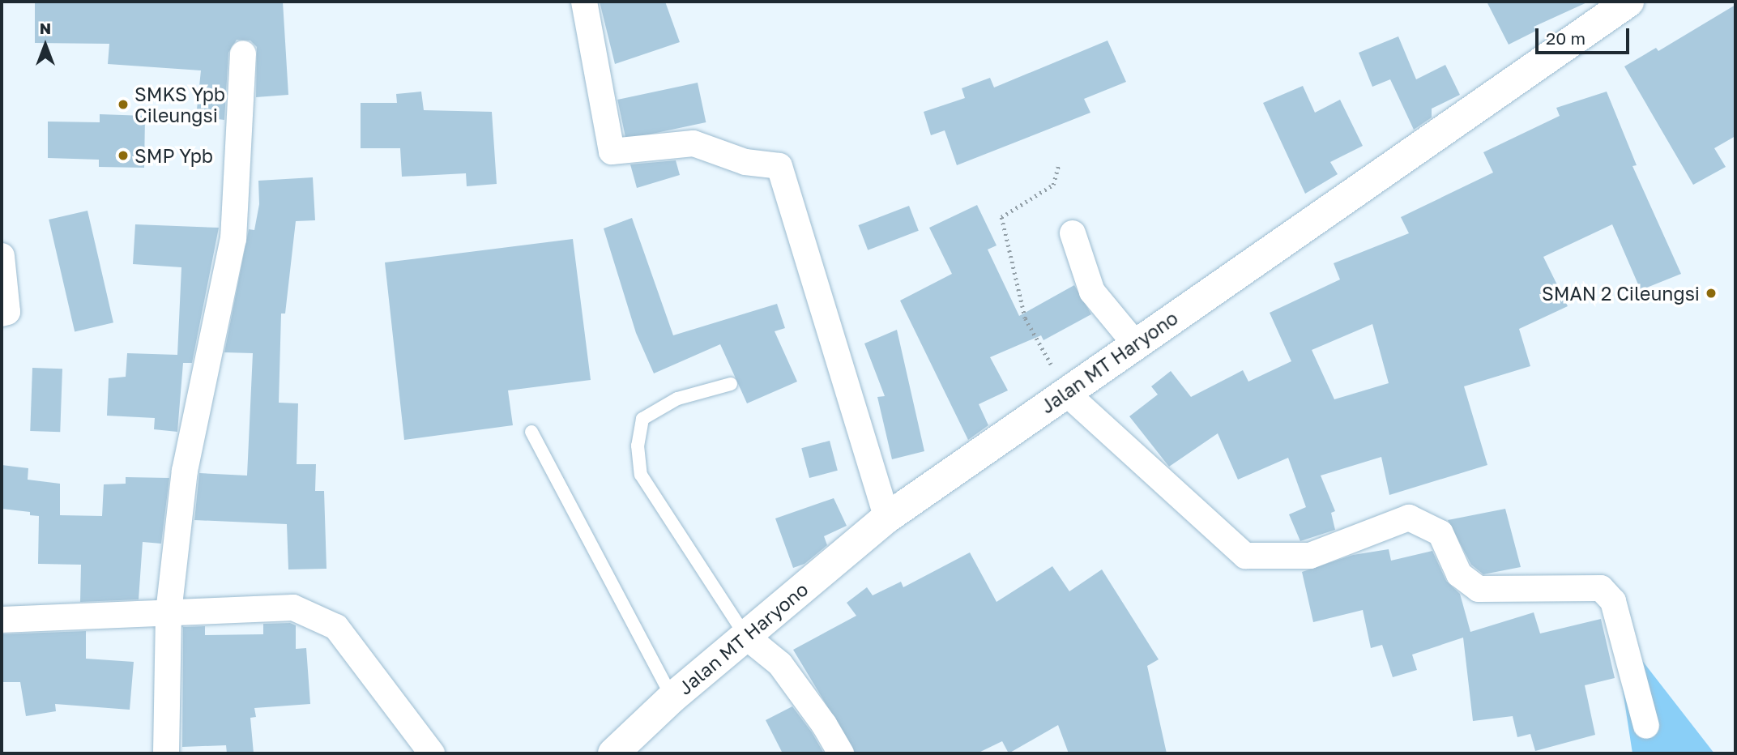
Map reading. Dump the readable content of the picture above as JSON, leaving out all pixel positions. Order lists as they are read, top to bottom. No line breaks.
{"streets":{"main road":["Jalan MT Haryono"]},"places":["SMKS Ypb Cileungsi","SMP Ypb","SMAN 2 Cileungsi"],"scale_bar":"20 m","north":"top"}
